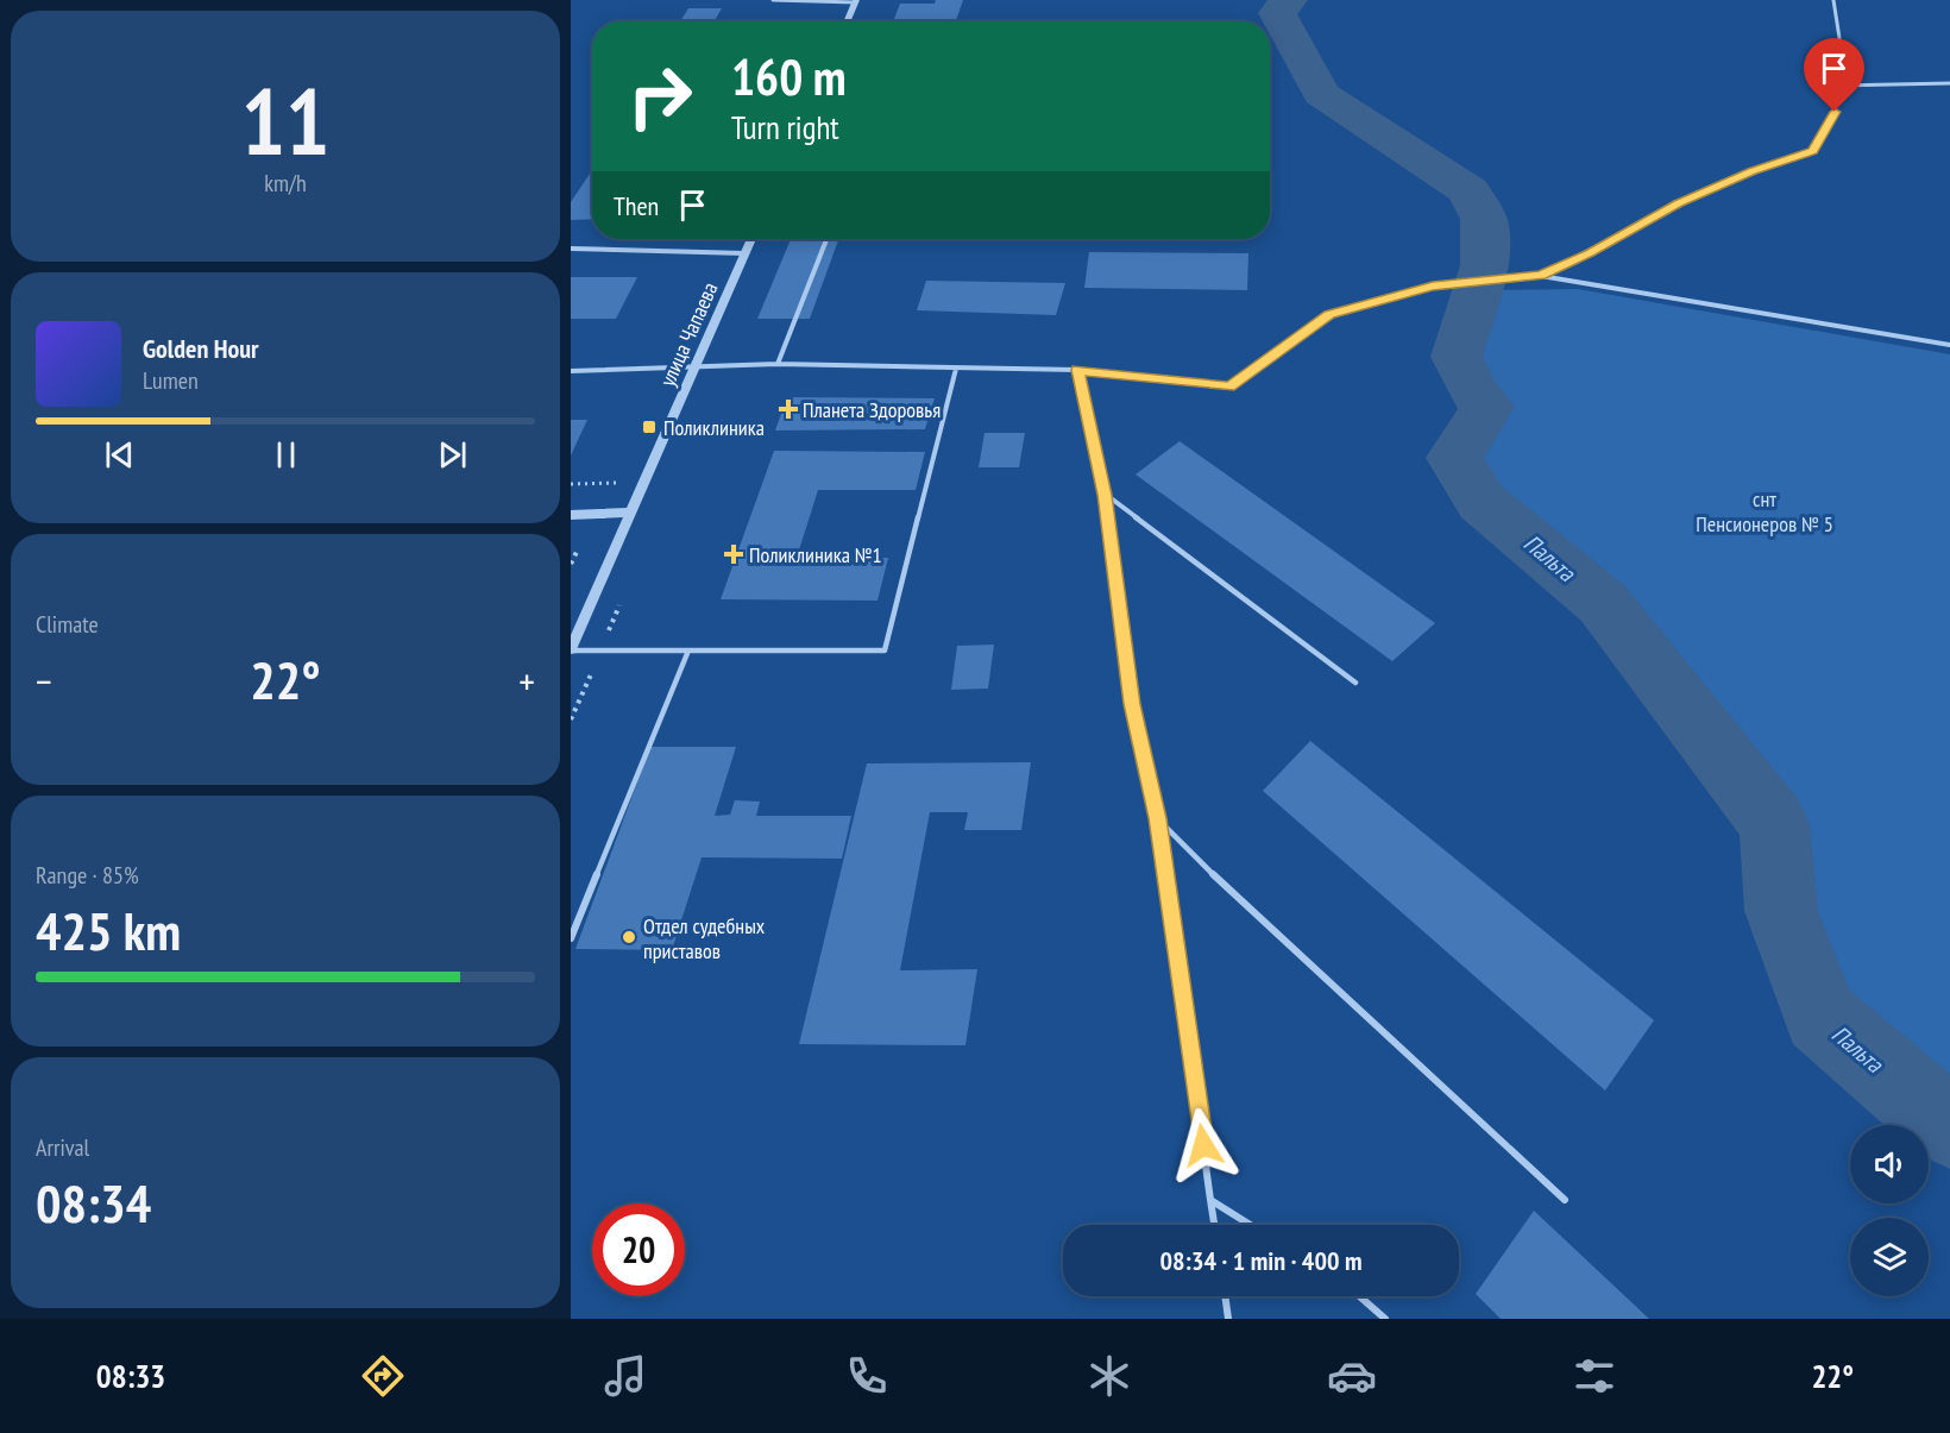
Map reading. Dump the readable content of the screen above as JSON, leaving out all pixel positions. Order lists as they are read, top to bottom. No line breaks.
{"streets":{"street":["улица Чапаева"]},"water":["Пальта"],"parks":["снт Пенсионеров № 5"],"places":{"health":["Планета Здоровья","Поликлиника №1"],"transit":["Поликлиника"],"other":["Отдел судебных приставов"]},"page":{"tile":[["11","km/h"],"Climate",["Range · 85%","425 km"],["Arrival","08:34"]],"turn":["160 m","Turn right"],"then":"Then","song":["Golden Hour","Lumen"],"heat":["−","22°","+"],"limit":"20","trip":"08:34 · 1 min · 400 m","tabs":["08:33","22°"]}}
